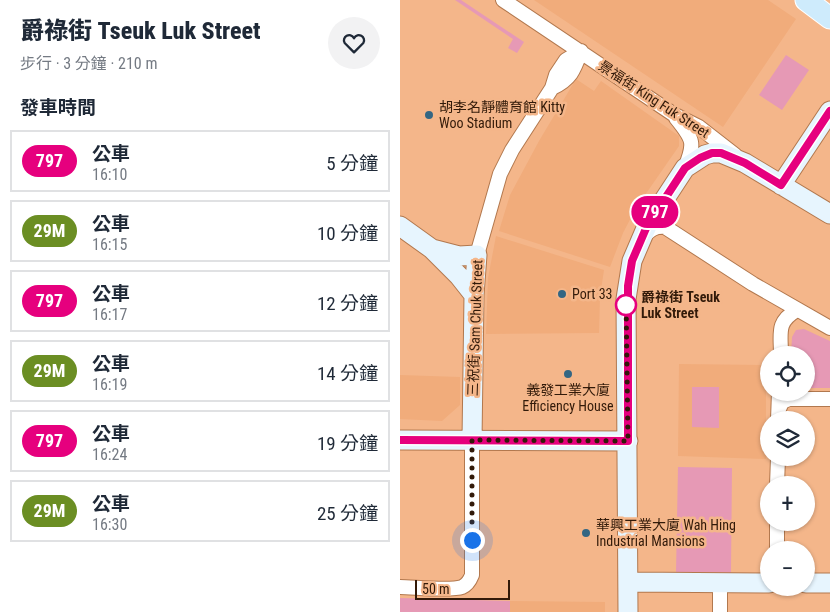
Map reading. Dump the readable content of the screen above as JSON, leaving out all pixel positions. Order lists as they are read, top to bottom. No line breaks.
{"streets":{"street":["景福街 King Fuk Street","三祝街 Sam Chuk Street"]},"crossings":[["景福街 King Fuk Street","三祝街 Sam Chuk Street"]],"places":["胡李名靜體育館 Kitty Woo Stadium","Port 33","爵祿街 Tseuk Luk Street","義發工業大廈 Efficiency House","華興工業大廈 Wah Hing Industrial Mansions"],"lines":["bus line 797"],"scale_bar":"50 m","page":{"heading":[["爵祿街 Tseuk Luk Street","步行 · 3 分鐘 · 210 m"],"發車時間"],"on_map":"797","list":[{"mark":"797","name":"公車","note":"16:10","value":"5 分鐘"},{"mark":"29M","name":"公車","note":"16:15","value":"10 分鐘"},{"mark":"797","name":"公車","note":"16:17","value":"12 分鐘"},{"mark":"29M","name":"公車","note":"16:19","value":"14 分鐘"},{"mark":"797","name":"公車","note":"16:24","value":"19 分鐘"},{"mark":"29M","name":"公車","note":"16:30","value":"25 分鐘"}],"map_buttons":["+","−"],"scale":"50 m"}}
